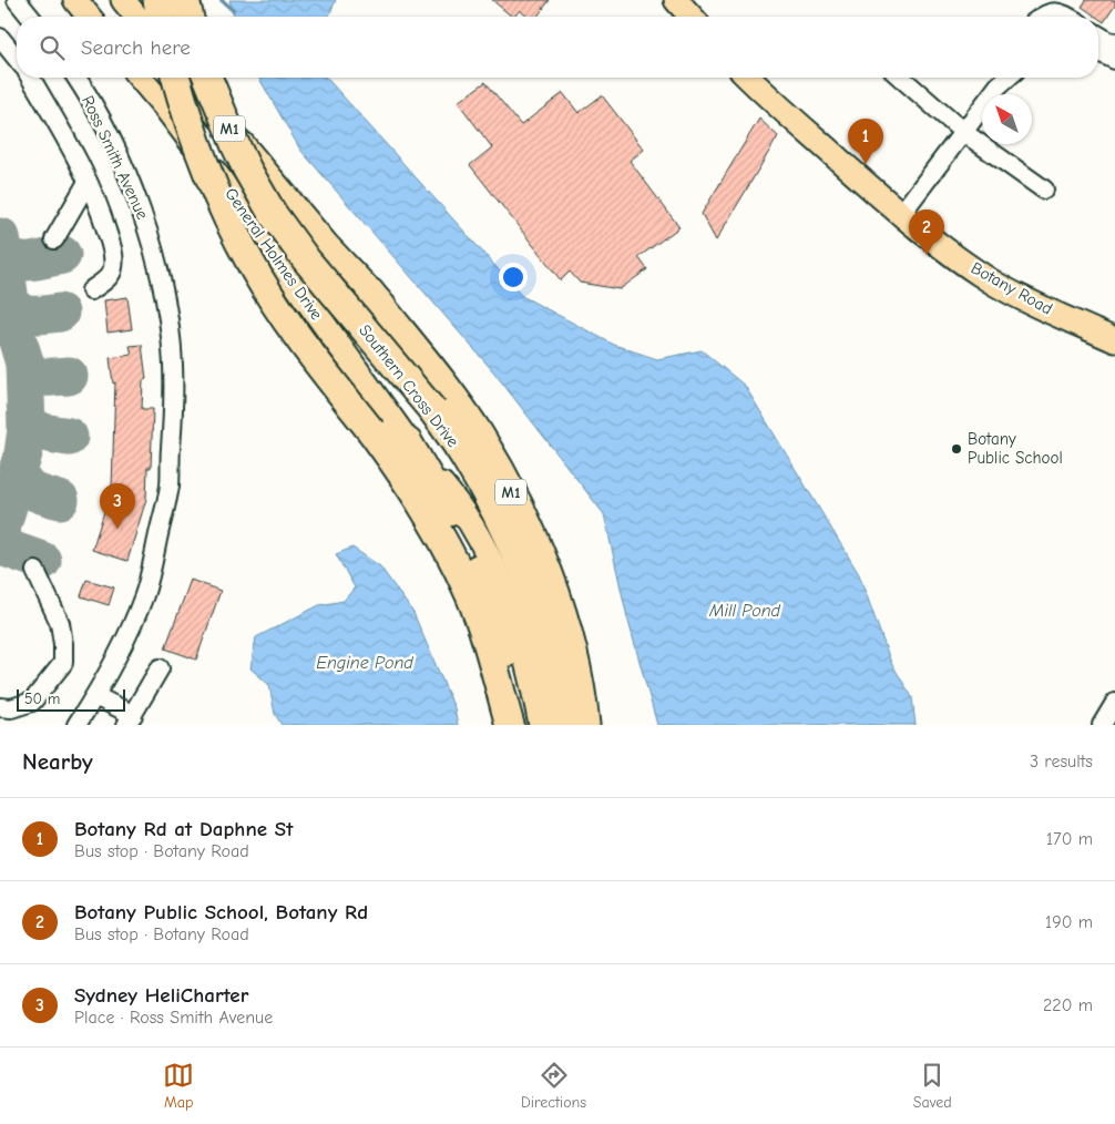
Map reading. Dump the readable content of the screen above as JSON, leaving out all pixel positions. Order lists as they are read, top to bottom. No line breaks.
{"streets":{"highway":["M1","Southern Cross Drive"],"main road":["General Holmes Drive","Botany Road"],"street":["Ross Smith Avenue"]},"water":["Mill Pond","Engine Pond"],"places":["Botany Public School"],"scale_bar":"50 m","north":"top left","page":{"search":"Search here","pins":["1","2","3"],"scale":"50 m","heading":["Nearby","3 results"],"list":[{"mark":"1","name":"Botany Rd at Daphne St","note":"Bus stop · Botany Road","value":"170 m"},{"mark":"2","name":"Botany Public School, Botany Rd","note":"Bus stop · Botany Road","value":"190 m"},{"mark":"3","name":"Sydney HeliCharter","note":"Place · Ross Smith Avenue","value":"220 m"}],"nav":["Map","Directions","Saved"]}}
